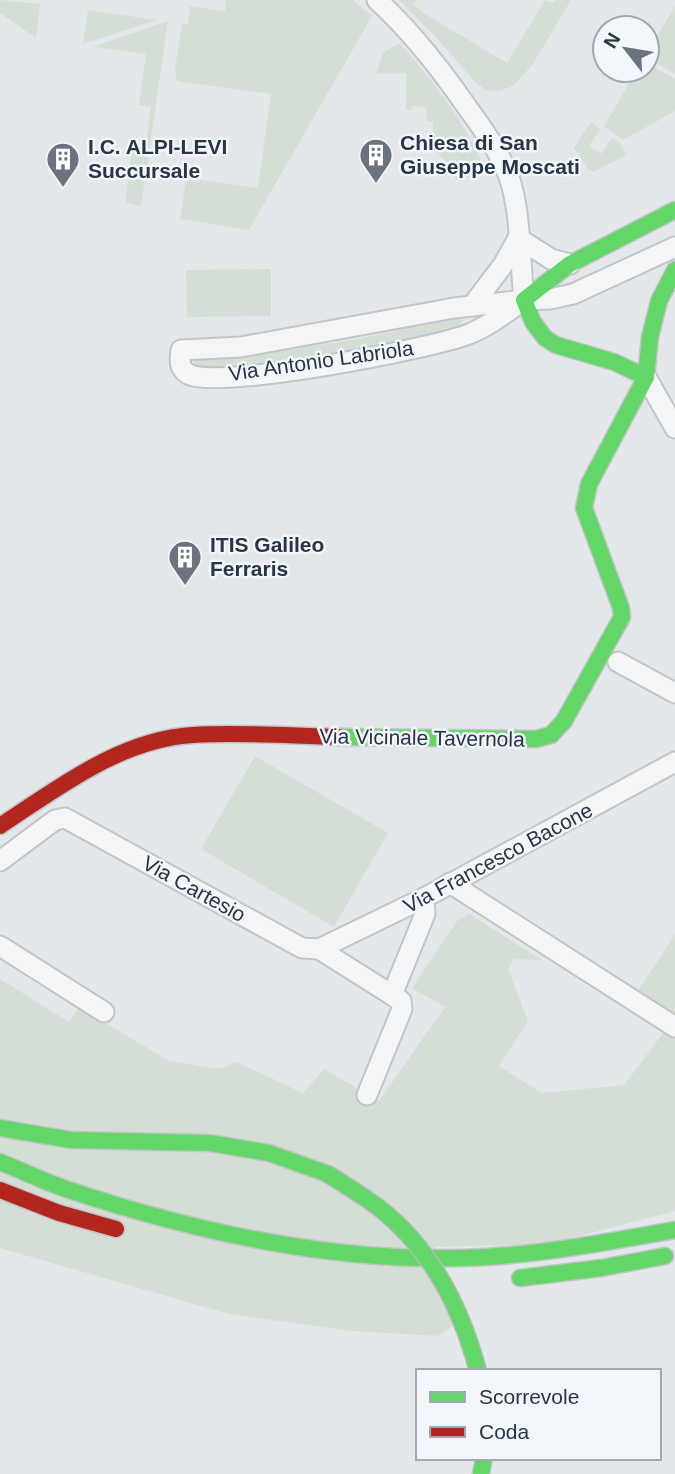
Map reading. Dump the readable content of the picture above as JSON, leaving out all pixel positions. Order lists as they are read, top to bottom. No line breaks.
{"streets":{"main road":["Via Antonio Labriola","Via Vicinale Tavernola"],"street":["Via Francesco Bacone","Via Cartesio"]},"crossings":[["Via Francesco Bacone","Via Cartesio"]],"places":{"building":["Chiesa di San Giuseppe Moscati","I.C. ALPI-LEVI Succursale","ITIS Galileo Ferraris"]},"legend":["Scorrevole","Coda"],"north":"top left"}
